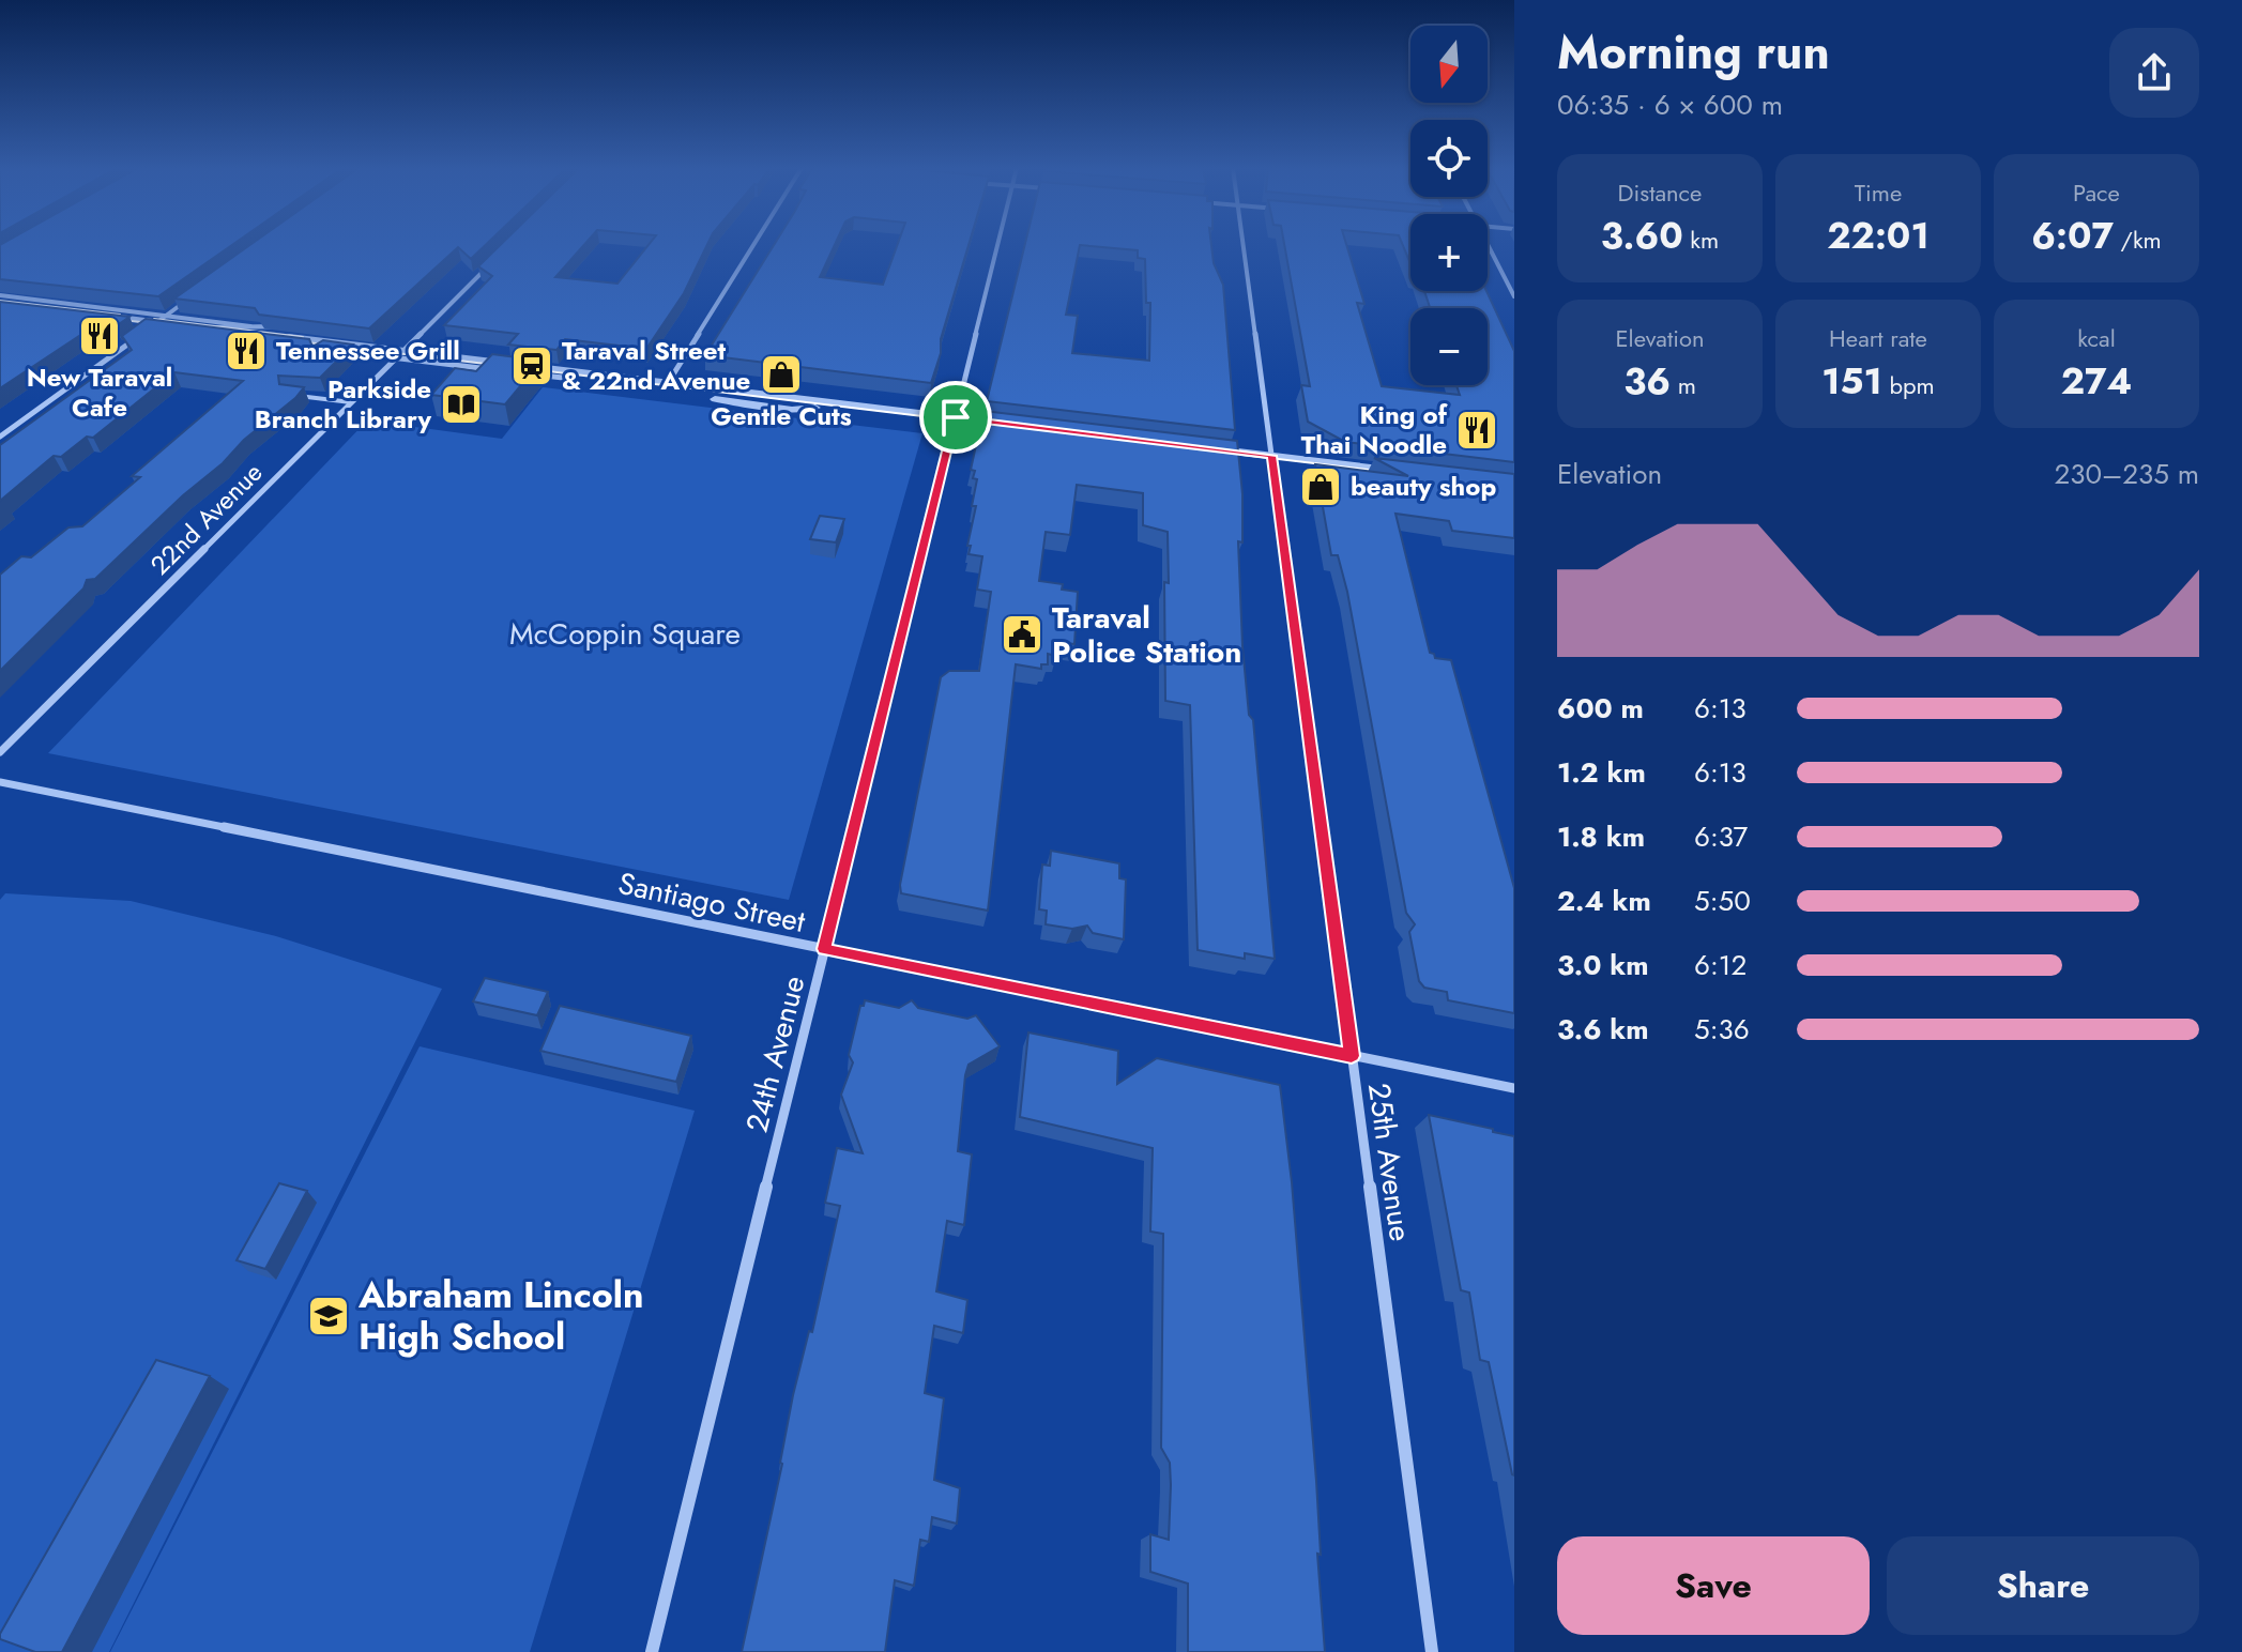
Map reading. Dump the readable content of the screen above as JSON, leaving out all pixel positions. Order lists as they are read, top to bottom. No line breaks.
{"streets":{"street":["22nd Avenue","Santiago Street","24th Avenue","25th Avenue"]},"crossings":[["Santiago Street","24th Avenue"],["Santiago Street","25th Avenue"]],"parks":["McCoppin Square"],"places":{"restaurant":["New Taraval Cafe","Tennessee Grill","King of Thai Noodle"],"station":["Taraval Street & 22nd Avenue"],"shop":["Gentle Cuts","beauty shop"],"library":["Parkside Branch Library"],"public building":["Taraval Police Station"],"school or university":["Abraham Lincoln High School"]},"north":"bottom","page":{"heading":["Morning run","06:35 · 6 × 600 m"],"map_buttons":["+","−"],"stats":[["Distance","3.60 km"],["Time","22:01"],["Pace","6:07 /km"],["Elevation","36 m"],["Heart rate","151 bpm"],["kcal","274"]],"chart":["Elevation","230–235 m"],"list":[{"name":"600 m","note":"6:13"},{"name":"1.2 km","note":"6:13"},{"name":"1.8 km","note":"6:37"},{"name":"2.4 km","note":"5:50"},{"name":"3.0 km","note":"6:12"},{"name":"3.6 km","note":"5:36"}],"buttons":["Save","Share"]}}
